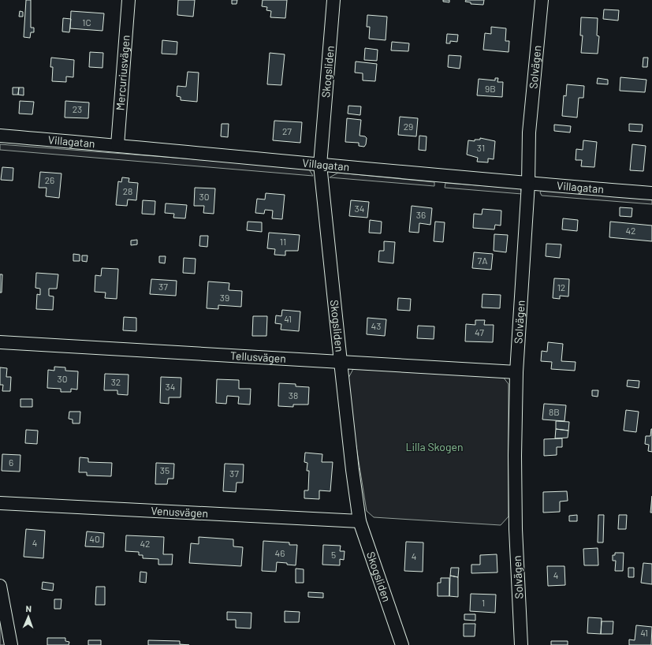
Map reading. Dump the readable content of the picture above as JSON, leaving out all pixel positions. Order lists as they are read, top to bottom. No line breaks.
{"streets":{"street":["Solvägen","Skogsliden","Mercuriusvägen","Villagatan","Tellusvägen","Venusvägen"]},"crossings":[["Solvägen","Villagatan"],["Solvägen","Tellusvägen"],["Skogsliden","Villagatan"],["Skogsliden","Tellusvägen"],["Skogsliden","Venusvägen"],["Mercuriusvägen","Villagatan"]],"parks":["Lilla Skogen"],"house_numbers":["1C","9B","23","29","27","31","26","28","30","34","36","42","11","7A","37","12","39","41","43","47","30","32","34","38","8B","6","35","37","40","4","42","46","5","4","4","1","41"],"north":"top"}
